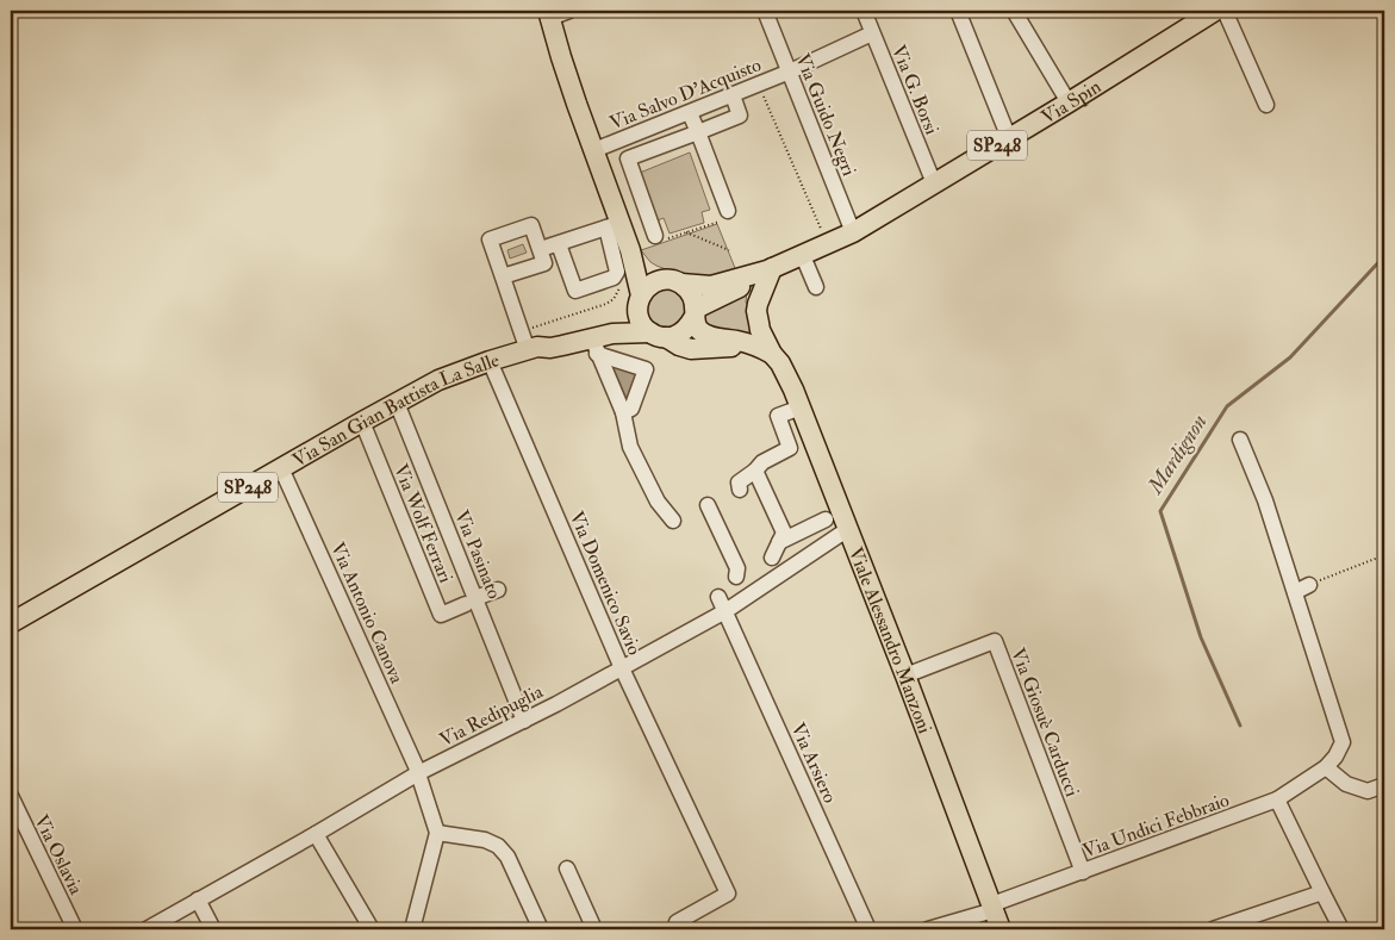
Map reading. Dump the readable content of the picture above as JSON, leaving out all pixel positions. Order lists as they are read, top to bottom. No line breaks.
{"streets":{"main road":["Via Spin","SP248","Via San Gian Battista La Salle","Viale Alessandro Manzoni"],"street":["Via G. Borsi","Via Salvo D'Acquisto","Via Guido Negri","Via Wolf Ferrari","Via Pasinato","Via Domenico Savio","Via Antonio Canova","Via Redipuglia","Via Giosuè Carducci","Via Arsiero","Via Undici Febbraio","Via Oslavia"]},"crossings":[["Via G. Borsi","Via Salvo D'Acquisto"],["Via G. Borsi","Via Spin"],["Via Salvo D'Acquisto","Via Guido Negri"],["Via Spin","Via Guido Negri"],["Via Spin","SP248"],["Via Spin","Via San Gian Battista La Salle"],["Via Spin","Viale Alessandro Manzoni"],["SP248","Via San Gian Battista La Salle"],["Via San Gian Battista La Salle","Via Wolf Ferrari"],["Via San Gian Battista La Salle","Via Pasinato"],["Via San Gian Battista La Salle","Via Domenico Savio"],["Via San Gian Battista La Salle","Via Antonio Canova"],["Via Wolf Ferrari","Via Pasinato"],["Via Pasinato","Via Redipuglia"],["Via Domenico Savio","Via Redipuglia"],["Via Antonio Canova","Via Redipuglia"],["Viale Alessandro Manzoni","Via Redipuglia"],["Viale Alessandro Manzoni","Via Giosuè Carducci"],["Viale Alessandro Manzoni","Via Undici Febbraio"],["Via Redipuglia","Via Arsiero"],["Via Giosuè Carducci","Via Undici Febbraio"]],"water":["Mardignon"]}
